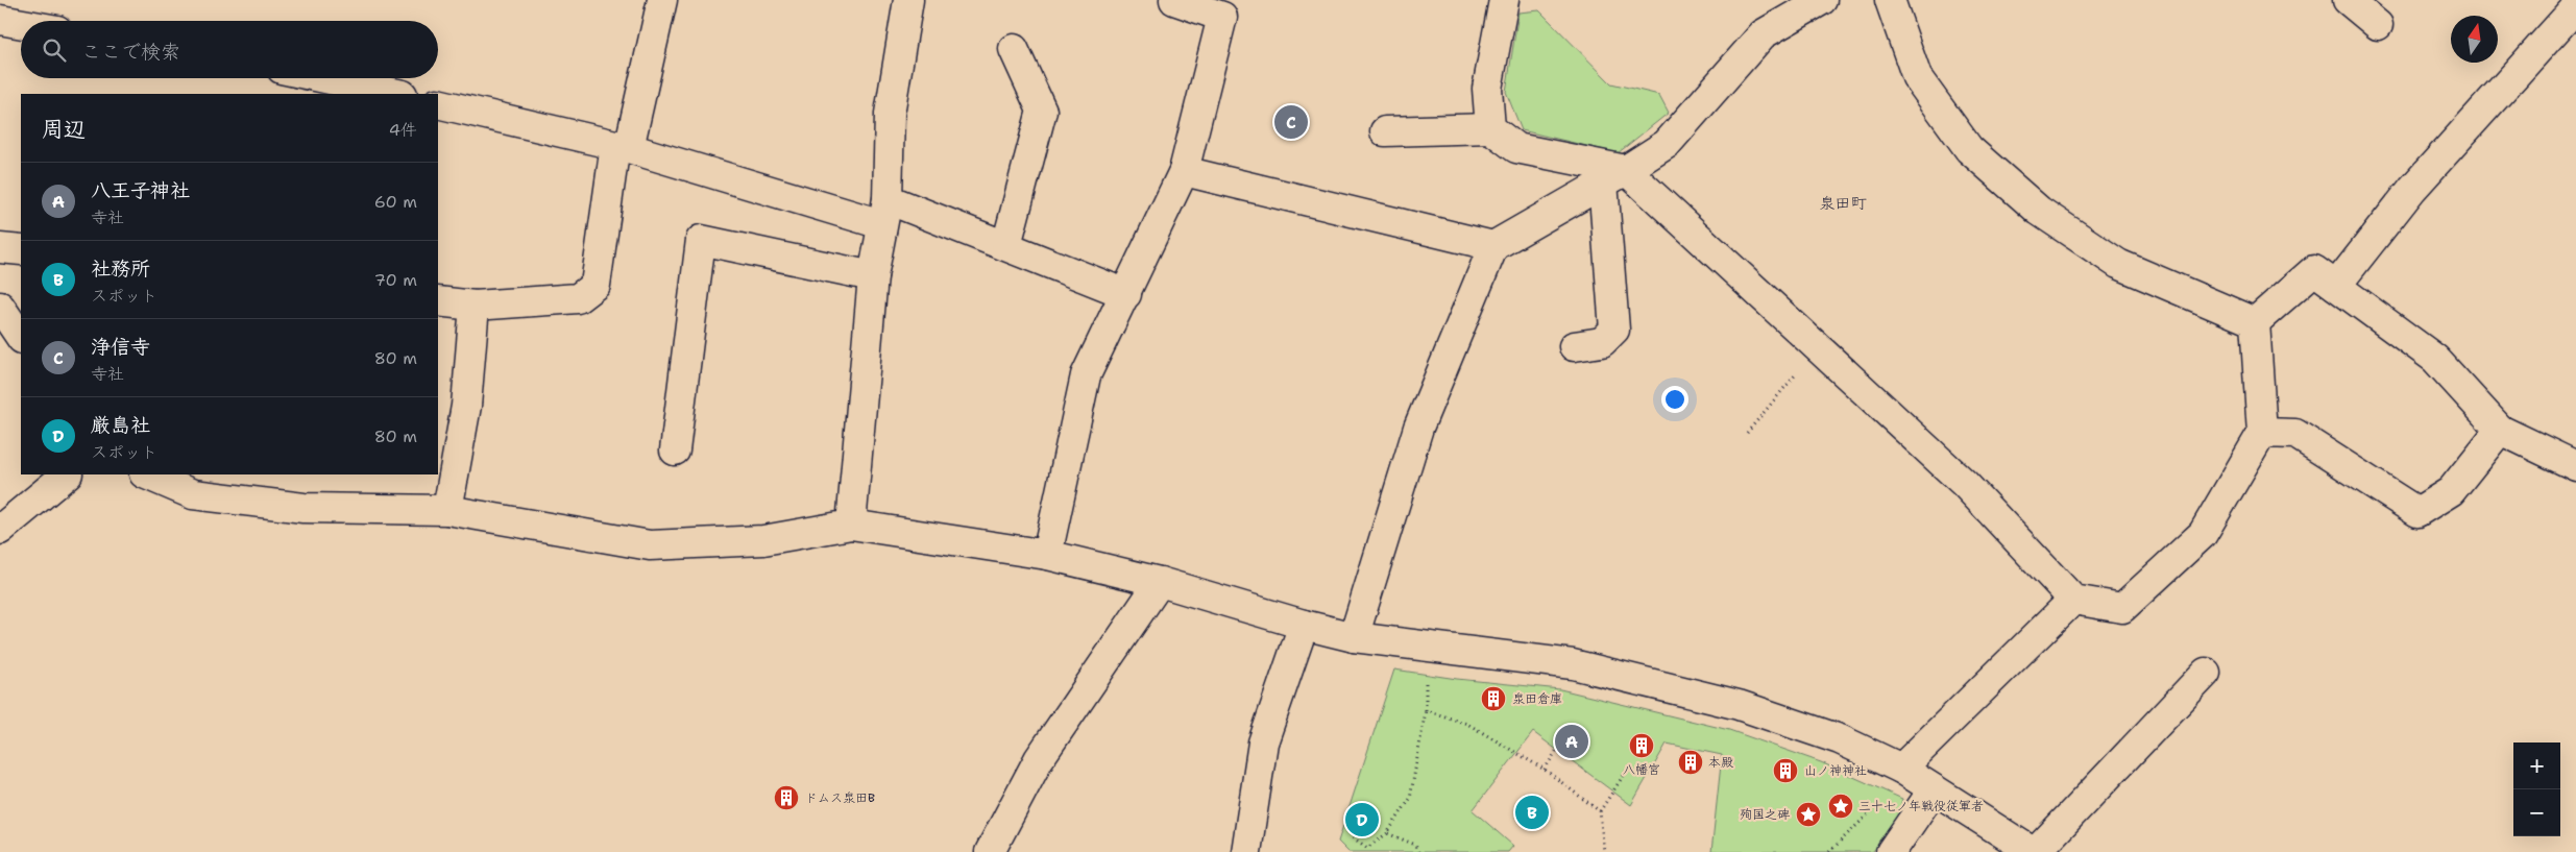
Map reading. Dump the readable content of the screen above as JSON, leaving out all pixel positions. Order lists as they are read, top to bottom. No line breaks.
{"districts":["泉田町"],"places":{"building":["泉田倉庫","八幡宮","本殿","山ノ神神社","ドムス泉田B"],"place":["三十七ノ年戦役従軍者","殉国之碑"]},"north":"top","page":{"search":"ここで検索","heading":["周辺","4件"],"pins":["C","A","B","D"],"list":[{"mark":"A","name":"八王子神社","note":"寺社","value":"60 m"},{"mark":"B","name":"社務所","note":"スポット","value":"70 m"},{"mark":"C","name":"浄信寺","note":"寺社","value":"80 m"},{"mark":"D","name":"厳島社","note":"スポット","value":"80 m"}],"map_buttons":["+","−"]}}
